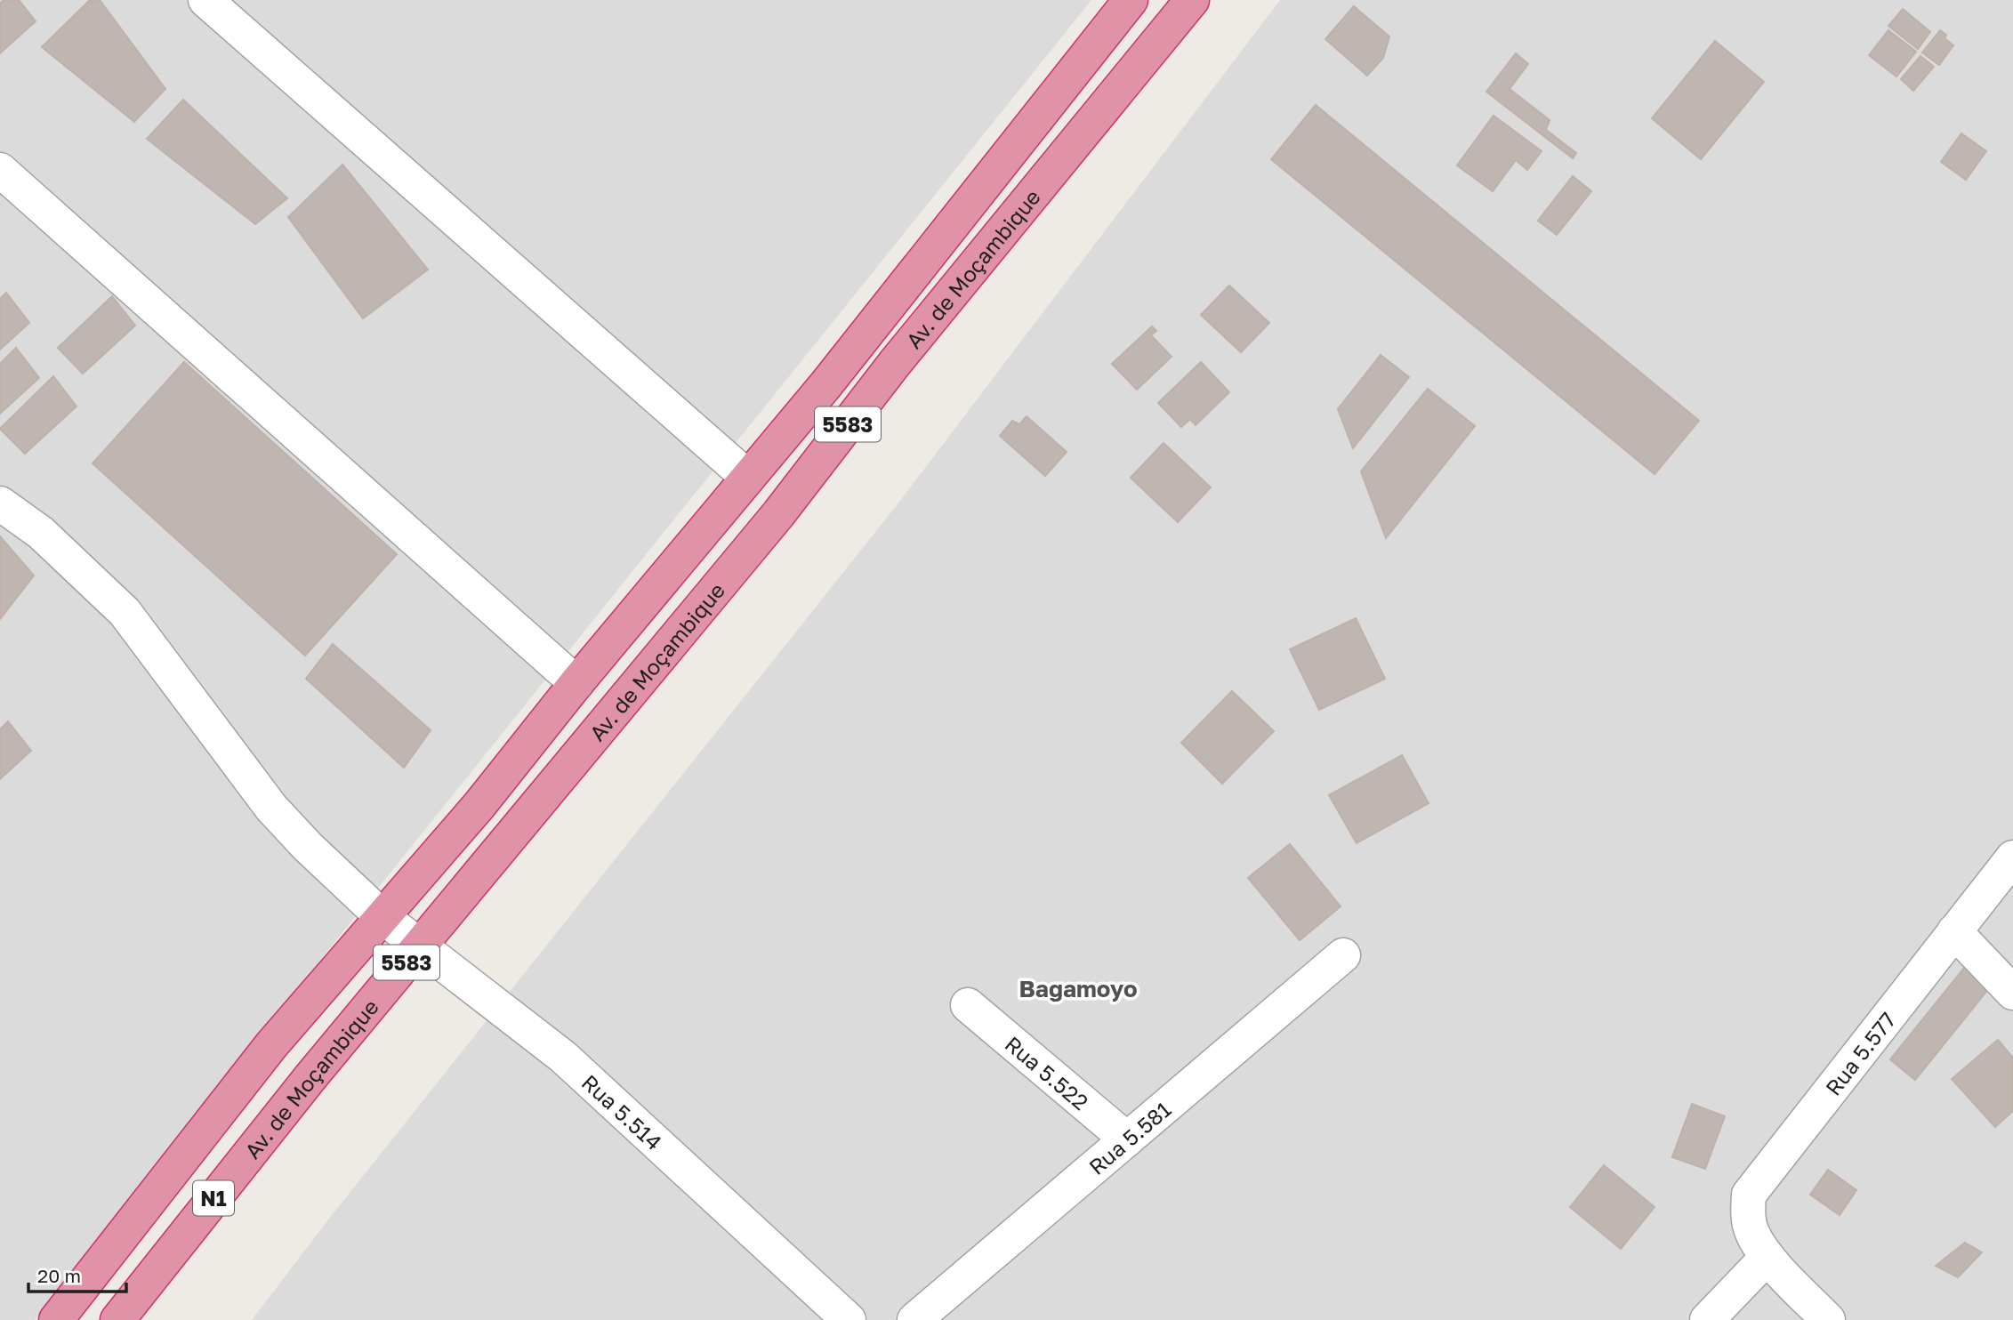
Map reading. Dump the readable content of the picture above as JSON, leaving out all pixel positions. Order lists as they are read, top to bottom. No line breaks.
{"streets":{"highway":["Av. de Moçambique","5583","N1"],"street":["Rua 5.577","Rua 5.522","Rua 5.514","Rua 5.581"]},"crossings":[["Av. de Moçambique","Rua 5.514"],["Av. de Moçambique","N1"],["Rua 5.522","Rua 5.581"]],"districts":["Bagamoyo"],"scale_bar":"20 m"}
